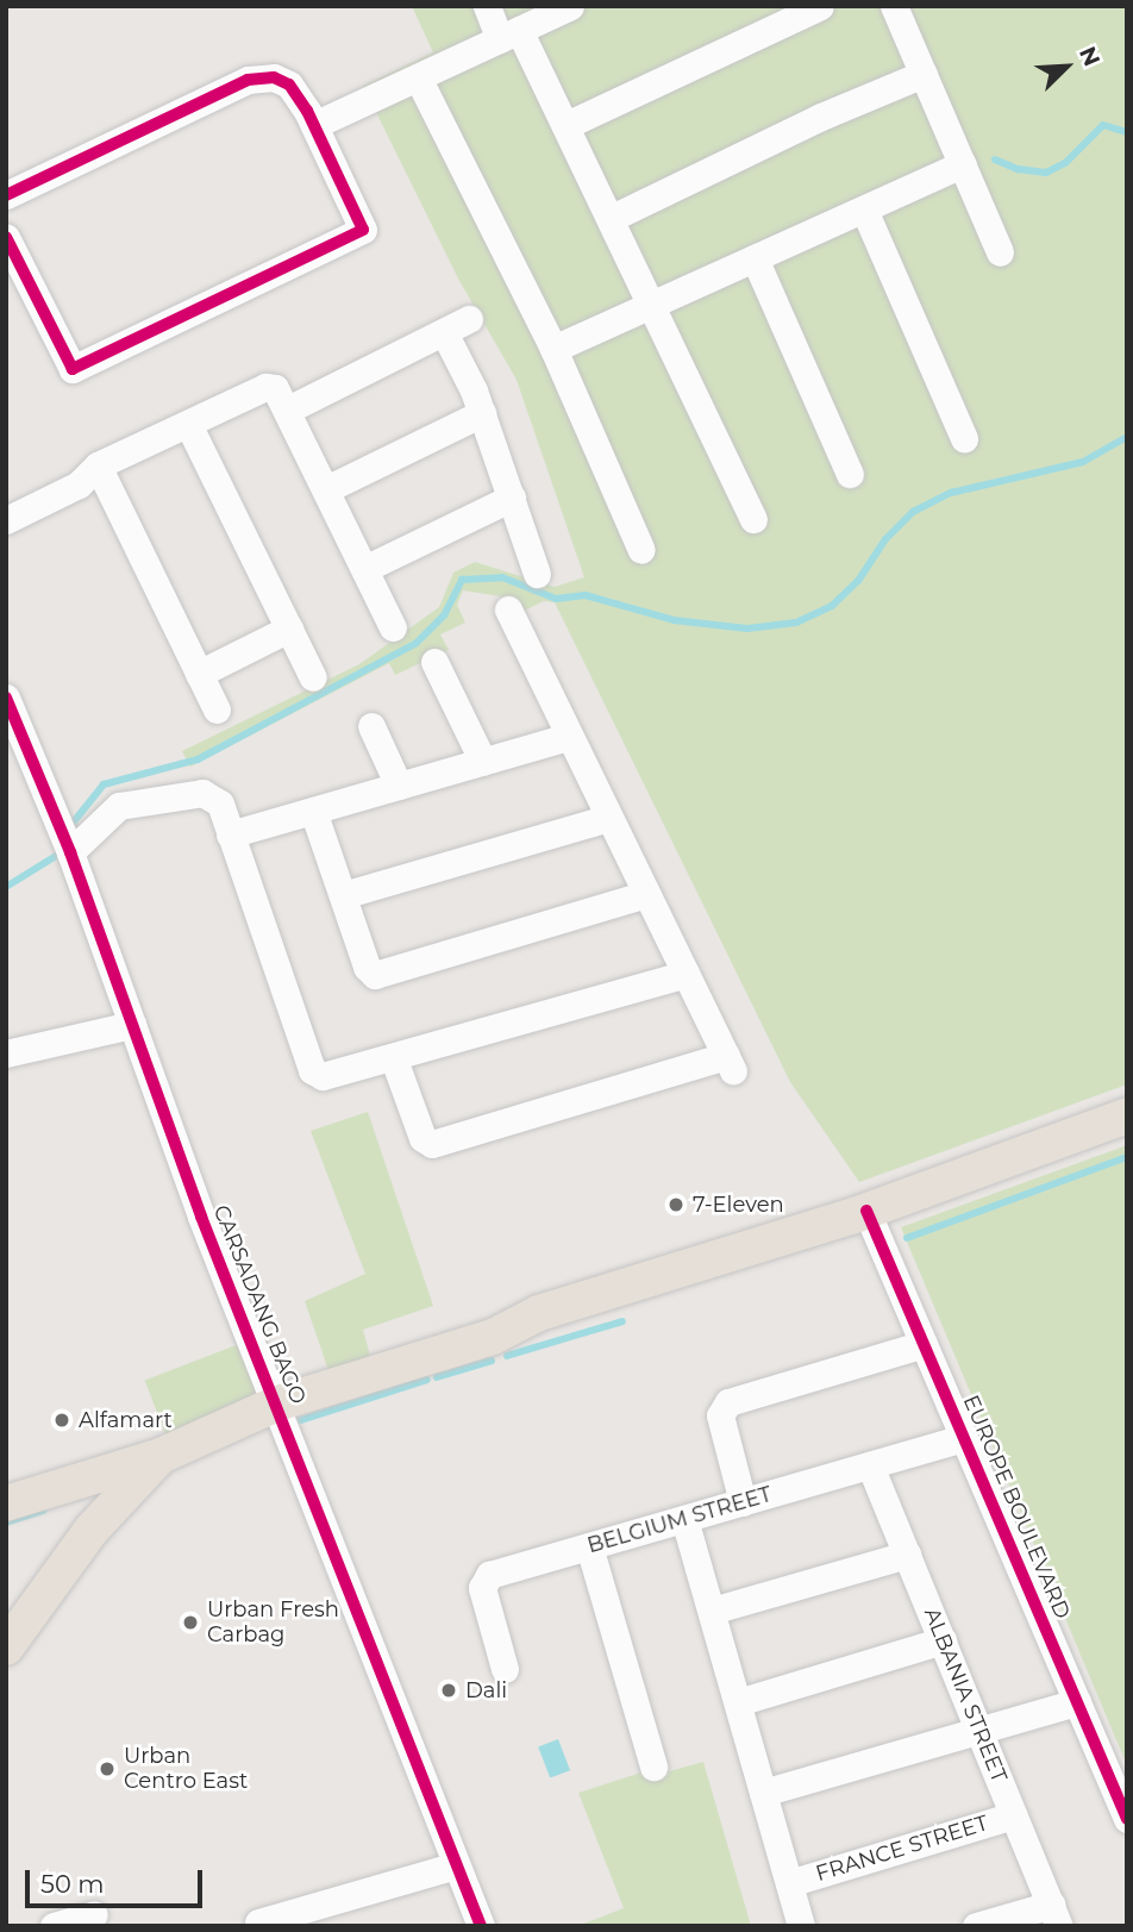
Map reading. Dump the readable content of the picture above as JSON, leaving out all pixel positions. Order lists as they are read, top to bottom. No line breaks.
{"streets":{"street":["CARSADANG BAGO","EUROPE BOULEVARD","BELGIUM STREET","ALBANIA STREET","FRANCE STREET"]},"crossings":[["EUROPE BOULEVARD","BELGIUM STREET"],["BELGIUM STREET","ALBANIA STREET"],["ALBANIA STREET","FRANCE STREET"]],"places":["7-Eleven","Alfamart","Urban Fresh Carbag","Dali","Urban Centro East"],"scale_bar":"50 m","north":"top right"}
